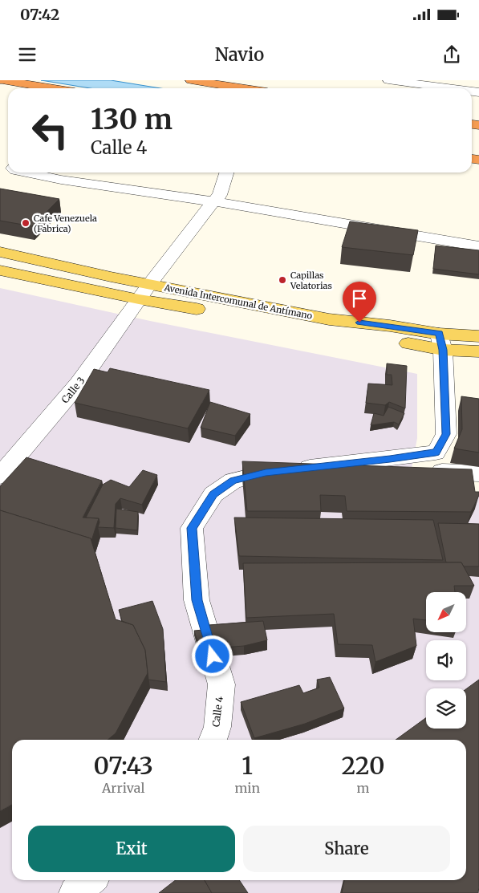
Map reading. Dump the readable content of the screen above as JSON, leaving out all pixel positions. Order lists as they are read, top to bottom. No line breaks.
{"streets":{"main road":["Avenida Intercomunal de Antímano"],"street":["Calle 3","Calle 4"]},"crossings":[["Avenida Intercomunal de Antímano","Calle 3"],["Avenida Intercomunal de Antímano","Calle 4"]],"places":["Cafe Venezuela (Fabrica)","Capillas Velatorias"],"north":"bottom left","page":{"status":"07:42","header":"Navio","turn":["130 m","Calle 4"],"eta":["07:43","Arrival","1","min","220","m"],"buttons":["Exit","Share"]}}
